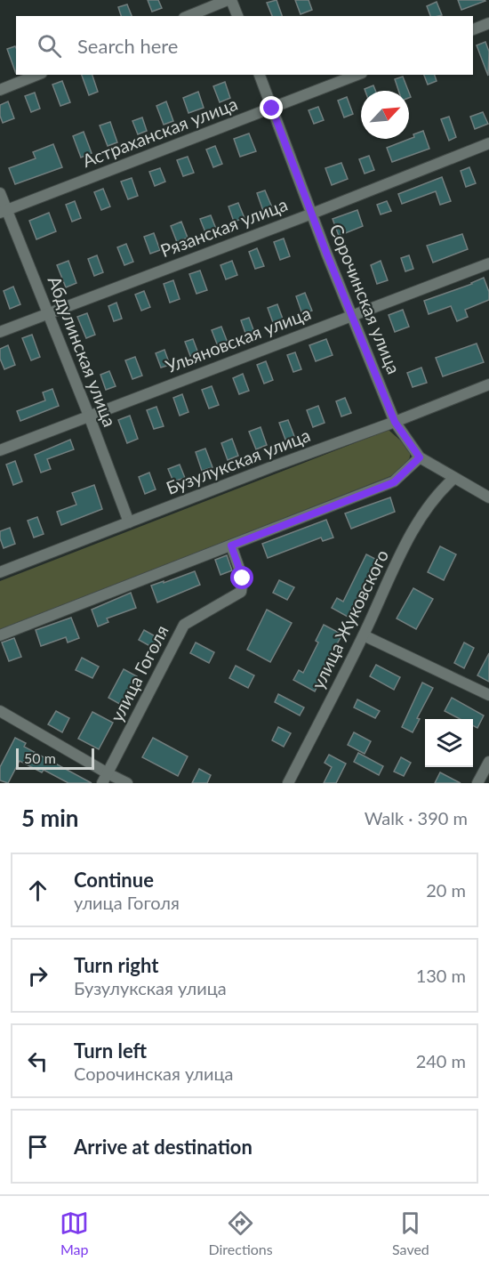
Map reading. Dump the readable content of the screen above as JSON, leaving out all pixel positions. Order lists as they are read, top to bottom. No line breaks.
{"streets":{"street":["Астраханская улица","Рязанская улица","Сорочинская улица","Ульяновская улица","Абдулинская улица","Бузулукская улица","улица Жуковского","улица Гоголя"]},"crossings":[["Астраханская улица","Сорочинская улица"],["Астраханская улица","Абдулинская улица"],["Рязанская улица","Сорочинская улица"],["Рязанская улица","Абдулинская улица"],["Сорочинская улица","Ульяновская улица"],["Сорочинская улица","Бузулукская улица"],["Сорочинская улица","улица Жуковского"],["Ульяновская улица","Абдулинская улица"],["Абдулинская улица","Бузулукская улица"]],"scale_bar":"50 m","north":"top right","page":{"search":"Search here","scale":"50 m","heading":["5 min","Walk · 390 m"],"list":[["Continue","улица Гоголя","20 m"],["Turn right","Бузулукская улица","130 m"],["Turn left","Сорочинская улица","240 m"],"Arrive at destination"],"nav":["Map","Directions","Saved"]}}
